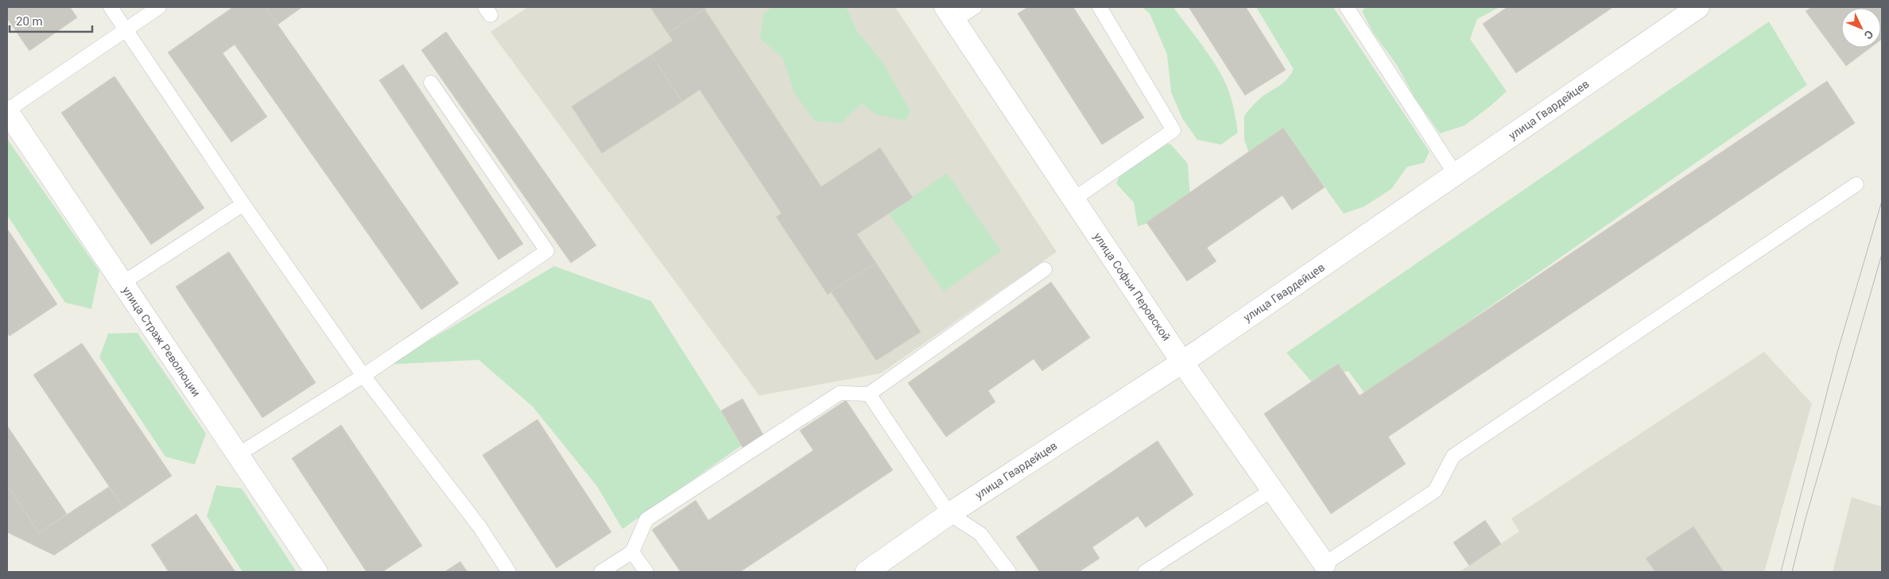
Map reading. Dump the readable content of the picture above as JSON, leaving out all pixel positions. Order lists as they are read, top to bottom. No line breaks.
{"streets":{"street":["улица Гвардейцев","улица Софьи Перовской","улица Страж Революции"]},"crossings":[["улица Гвардейцев","улица Софьи Перовской"]],"scale_bar":"20 m","north":"bottom right"}
